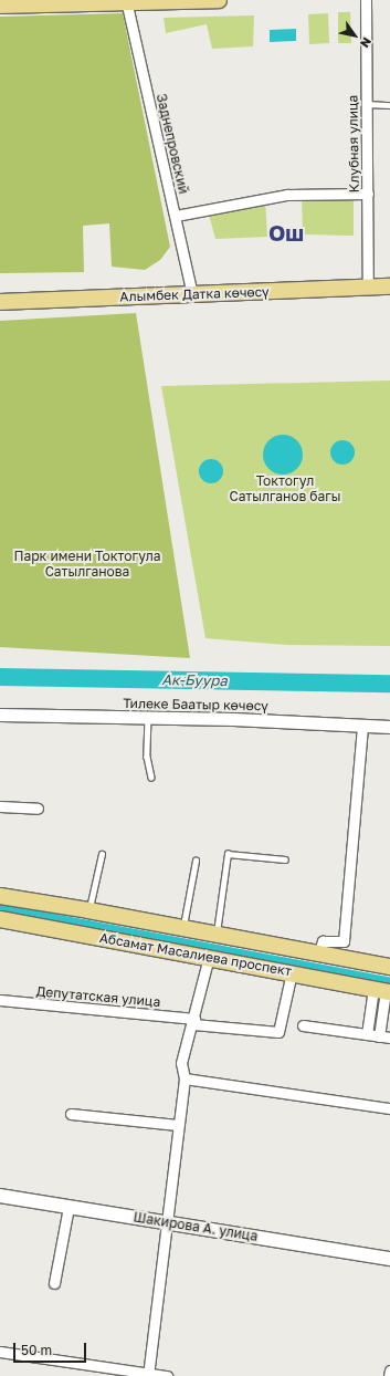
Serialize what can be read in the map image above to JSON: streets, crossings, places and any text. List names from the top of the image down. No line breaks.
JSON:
{"streets":{"main road":["Алымбек Датка көчөсү","Абсамат Масалиева проспект","Шакирова А. улица"],"street":["Заднепровский","Клубная улица","Тилеке Баатыр көчөсү","Депутатская улица"]},"crossings":[["Заднепровский","Алымбек Датка көчөсү"],["Клубная улица","Алымбек Датка көчөсү"],["Абсамат Масалиева проспект","Депутатская улица"]],"districts":["Ош"],"water":["Ак-Буура"],"parks":["Токтогул Сатылганов багы","Парк имени Токтогула Сатылганова"],"scale_bar":"50 m","north":"bottom right"}
